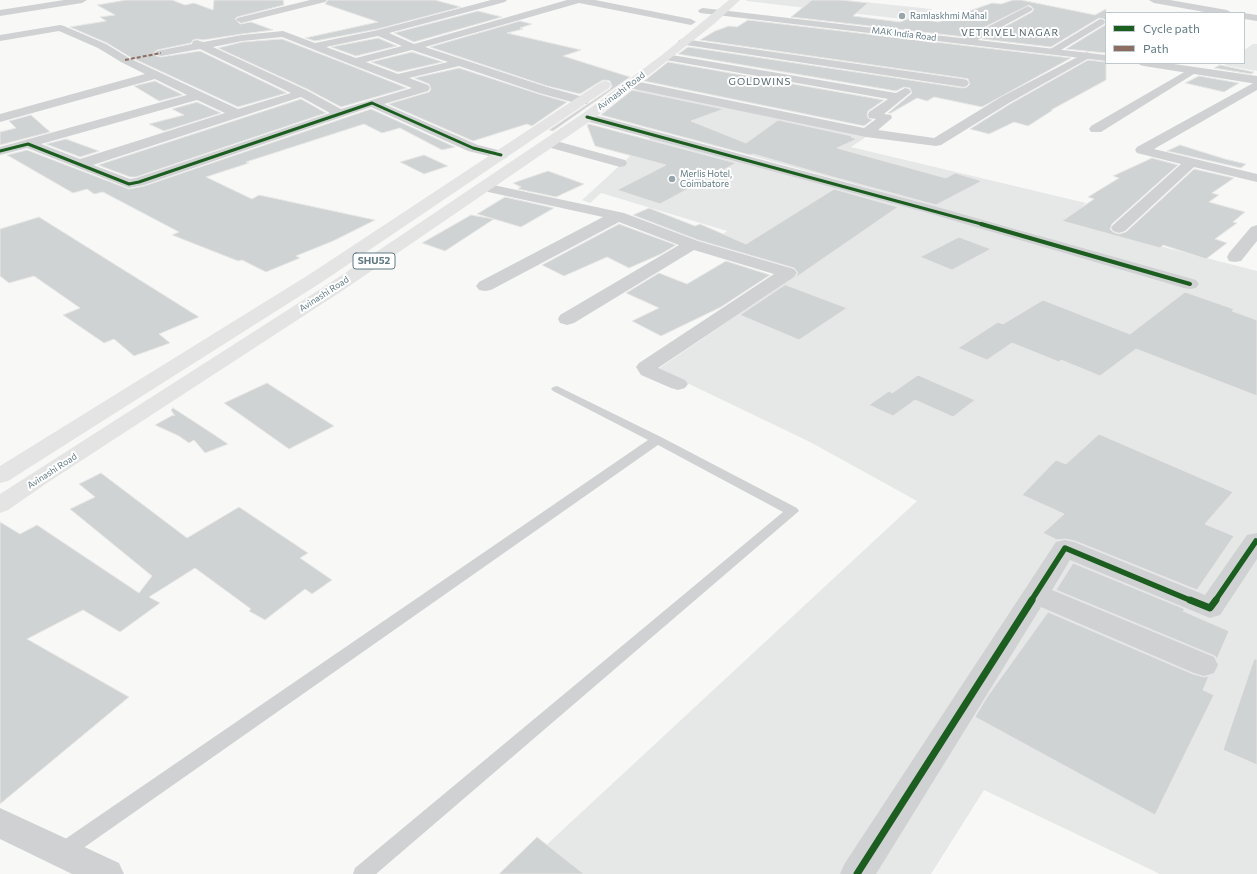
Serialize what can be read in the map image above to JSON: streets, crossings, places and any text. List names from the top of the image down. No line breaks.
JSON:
{"streets":{"main road":["Avinashi Road","SHU52"],"street":["MAK India Road"]},"crossings":[["MAK India Road","Avinashi Road"]],"districts":["VETRIVEL NAGAR","GOLDWINS"],"places":["Ramlaskhmi Mahal","Merlis Hotel, Coimbatore"],"legend":["Cycle path","Path"]}
